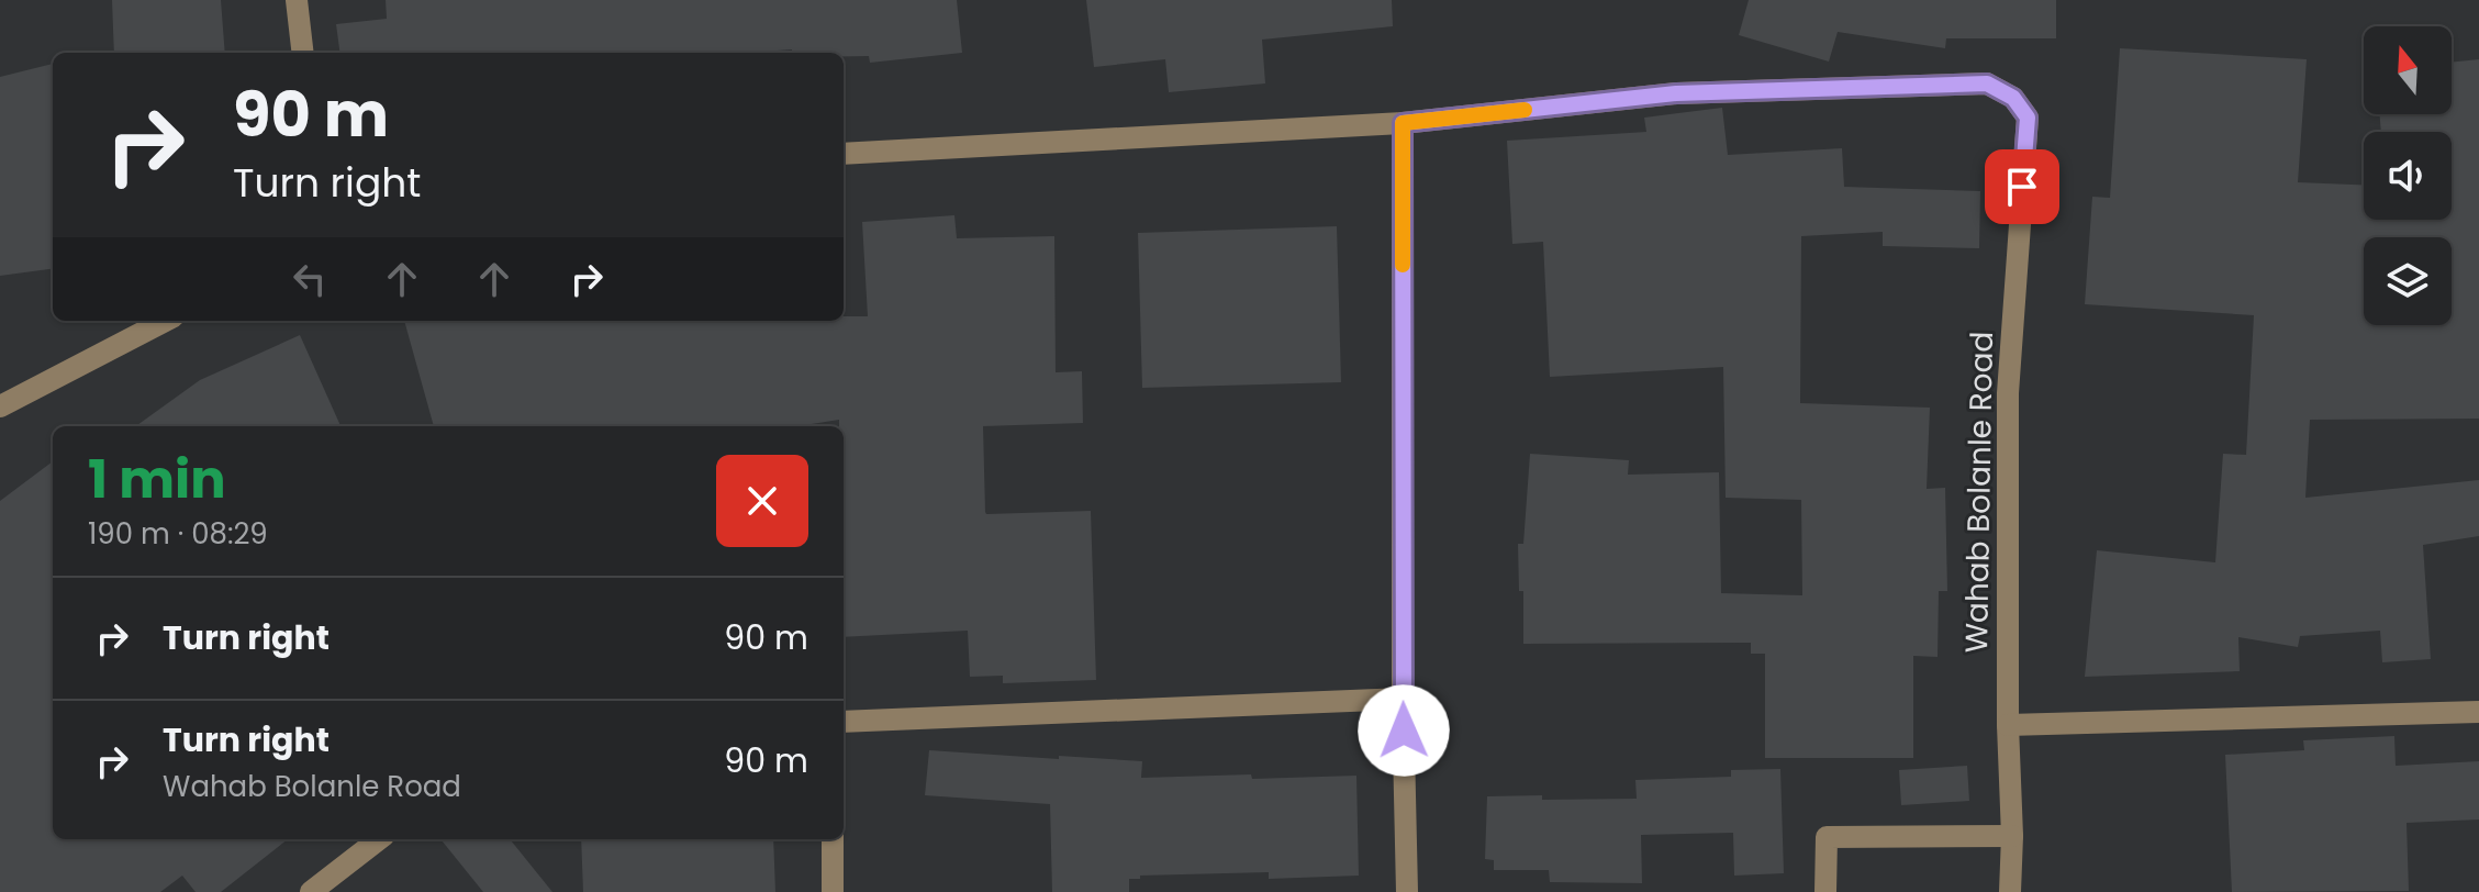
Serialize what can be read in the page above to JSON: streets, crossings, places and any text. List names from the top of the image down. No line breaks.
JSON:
{"streets":{"street":["Wahab Bolanle Road"]},"north":"top","page":{"turn":["90 m","Turn right"],"heading":["1 min","190 m · 08:29"],"list":[{"name":"Turn right","value":"90 m"},{"name":"Turn right","note":"Wahab Bolanle Road","value":"90 m"}]}}
